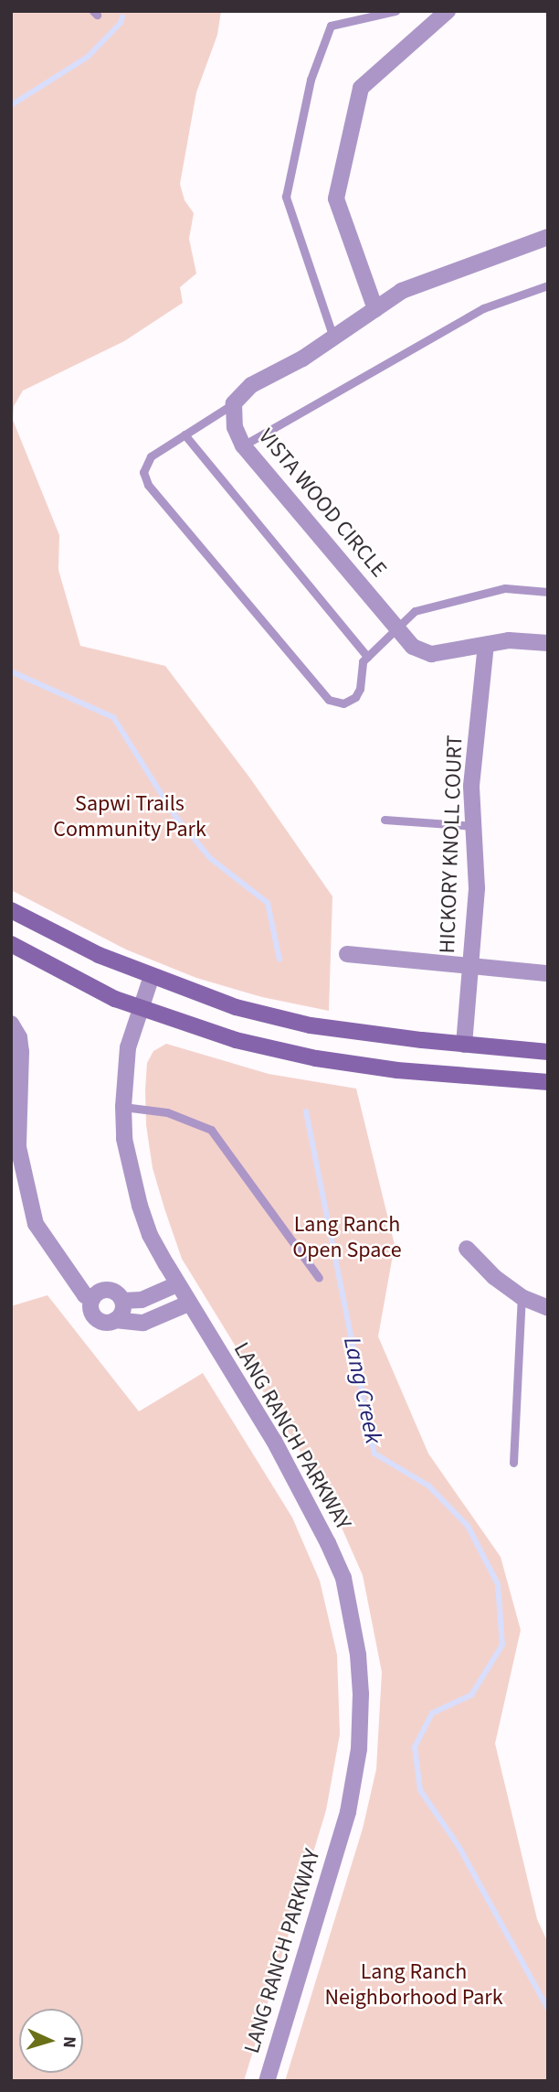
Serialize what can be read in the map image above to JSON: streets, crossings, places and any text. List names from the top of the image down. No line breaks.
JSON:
{"streets":{"street":["VISTA WOOD CIRCLE","HICKORY KNOLL COURT","LANG RANCH PARKWAY"]},"crossings":[["VISTA WOOD CIRCLE","HICKORY KNOLL COURT"]],"water":["Lang Creek"],"parks":["Sapwi Trails Community Park","Lang Ranch Open Space","Lang Ranch Neighborhood Park"],"north":"right"}
